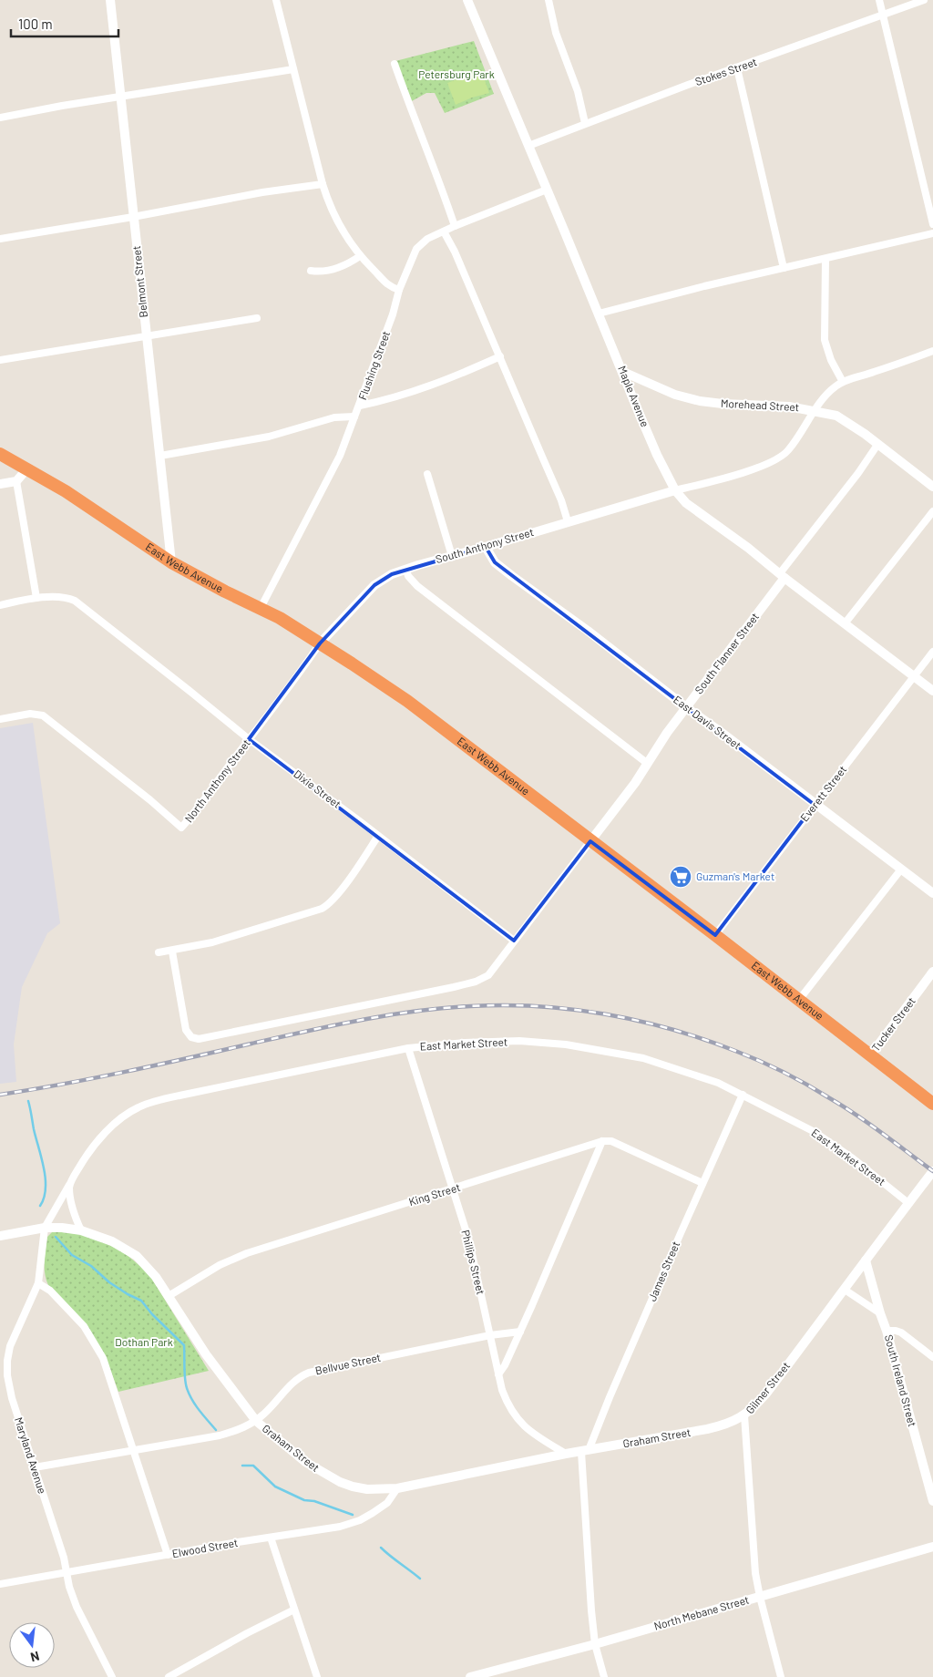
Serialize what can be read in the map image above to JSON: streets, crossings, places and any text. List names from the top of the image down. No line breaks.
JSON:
{"streets":{"highway":["East Webb Avenue"],"street":["Stokes Street","Belmont Street","Flushing Street","Maple Avenue","Morehead Street","South Anthony Street","South Flanner Street","East Davis Street","North Anthony Street","Dixie Street","Everett Street","Tucker Street","East Market Street","King Street","Phillips Street","James Street","Bellvue Street","South Ireland Street","Gilmer Street","Graham Street","Maryland Avenue","Elwood Street","North Mebane Street"]},"crossings":[["Stokes Street","Maple Avenue"],["Belmont Street","East Webb Avenue"],["Flushing Street","Maple Avenue"],["Flushing Street","East Webb Avenue"],["Maple Avenue","Morehead Street"],["Maple Avenue","South Anthony Street"],["Maple Avenue","South Flanner Street"],["Maple Avenue","Everett Street"],["Morehead Street","South Flanner Street"],["South Anthony Street","East Webb Avenue"],["South Anthony Street","East Davis Street"],["South Anthony Street","North Anthony Street"],["East Webb Avenue","South Flanner Street"],["East Webb Avenue","North Anthony Street"],["East Webb Avenue","Everett Street"],["East Webb Avenue","Tucker Street"],["South Flanner Street","East Davis Street"],["East Davis Street","Everett Street"],["North Anthony Street","Dixie Street"],["East Market Street","Phillips Street"],["East Market Street","James Street"],["East Market Street","Gilmer Street"],["East Market Street","Graham Street"],["East Market Street","Maryland Avenue"],["King Street","Phillips Street"],["King Street","Graham Street"],["Phillips Street","Bellvue Street"],["Phillips Street","Graham Street"],["James Street","Graham Street"],["James Street","North Mebane Street"],["Bellvue Street","Graham Street"],["Bellvue Street","Maryland Avenue"],["South Ireland Street","Gilmer Street"],["Gilmer Street","Graham Street"],["Gilmer Street","North Mebane Street"],["Graham Street","Maryland Avenue"],["Graham Street","Elwood Street"],["Maryland Avenue","Elwood Street"]],"parks":["Petersburg Park","Dothan Park"],"places":{"supermarket":["Guzman's Market"]},"scale_bar":"100 m","north":"bottom"}
